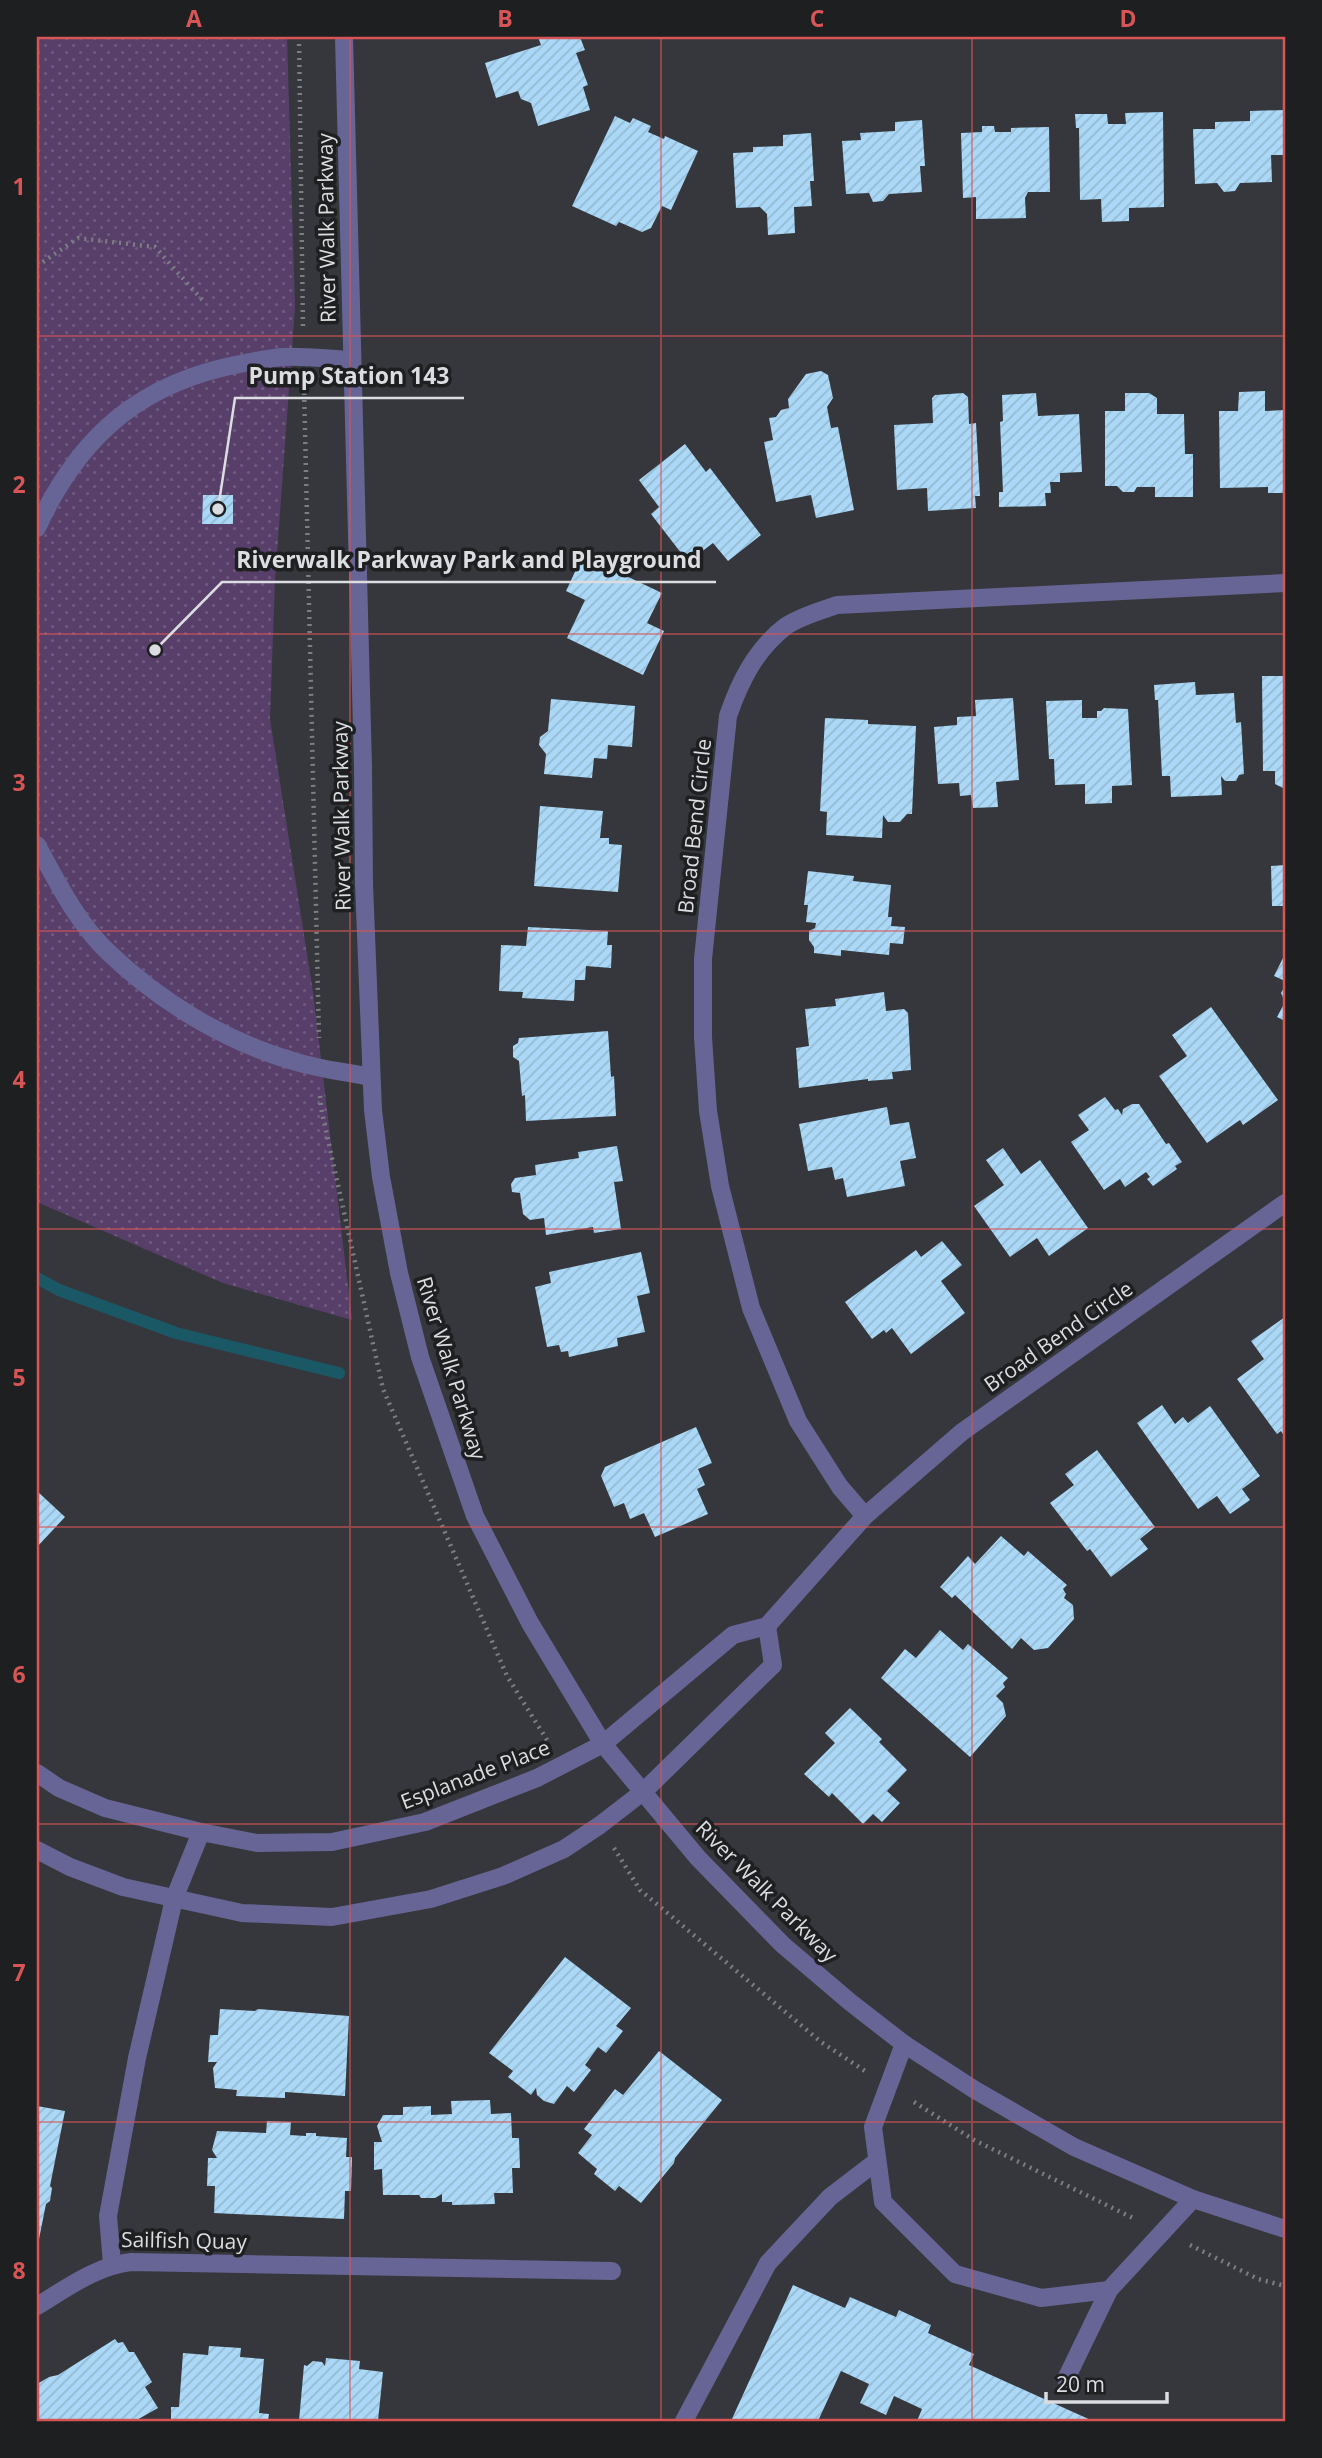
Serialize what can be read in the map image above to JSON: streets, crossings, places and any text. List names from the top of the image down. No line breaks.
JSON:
{"streets":{"street":["River Walk Parkway","Broad Bend Circle","Esplanade Place","Sailfish Quay"]},"crossings":[["River Walk Parkway","Esplanade Place"],["Esplanade Place","Sailfish Quay"]],"places":["Pump Station 143","Riverwalk Parkway Park and Playground"],"scale_bar":"20 m","grid":{"columns":["A","B","C","D"],"rows":["1","2","3","4","5","6","7","8"]}}
